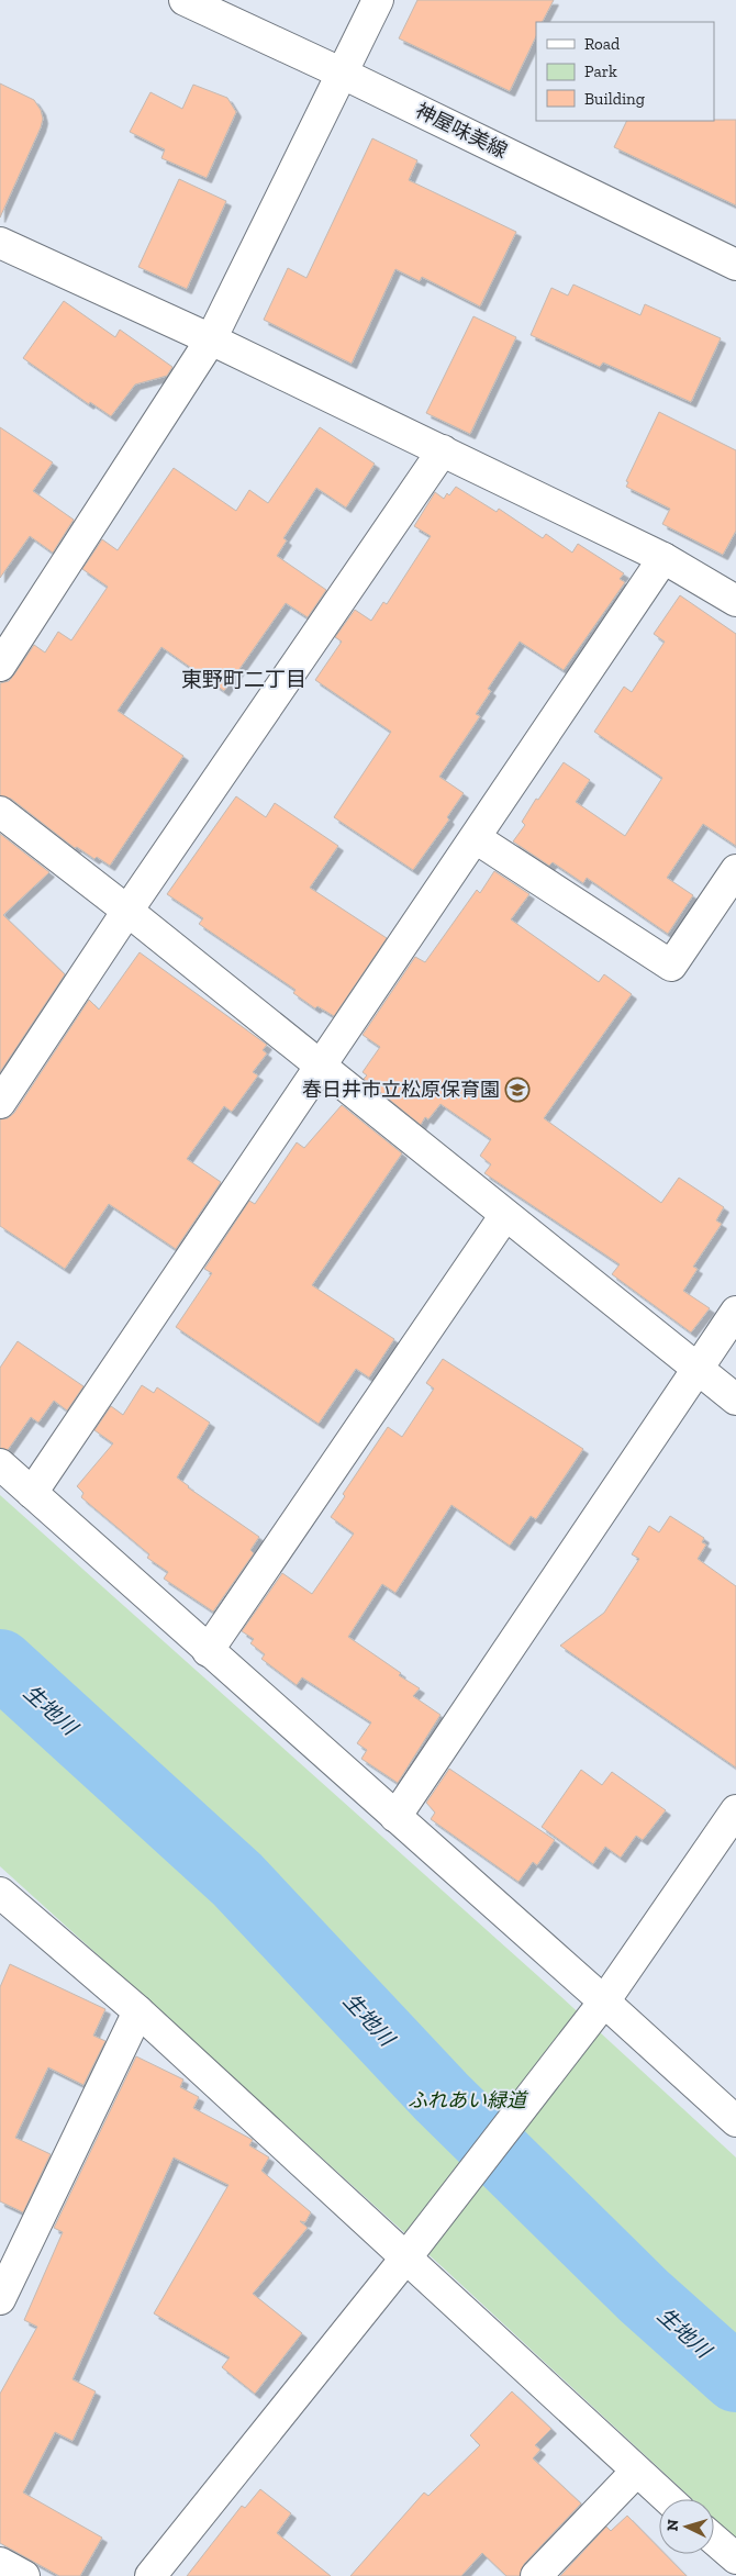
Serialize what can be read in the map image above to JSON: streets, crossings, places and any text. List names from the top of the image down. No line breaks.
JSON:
{"streets":{"street":["神屋味美線"]},"districts":["東野町二丁目"],"water":["生地川"],"parks":["ふれあい緑道"],"places":{"school or university":["春日井市立松原保育園"]},"legend":["Road","Park","Building"],"north":"left"}
